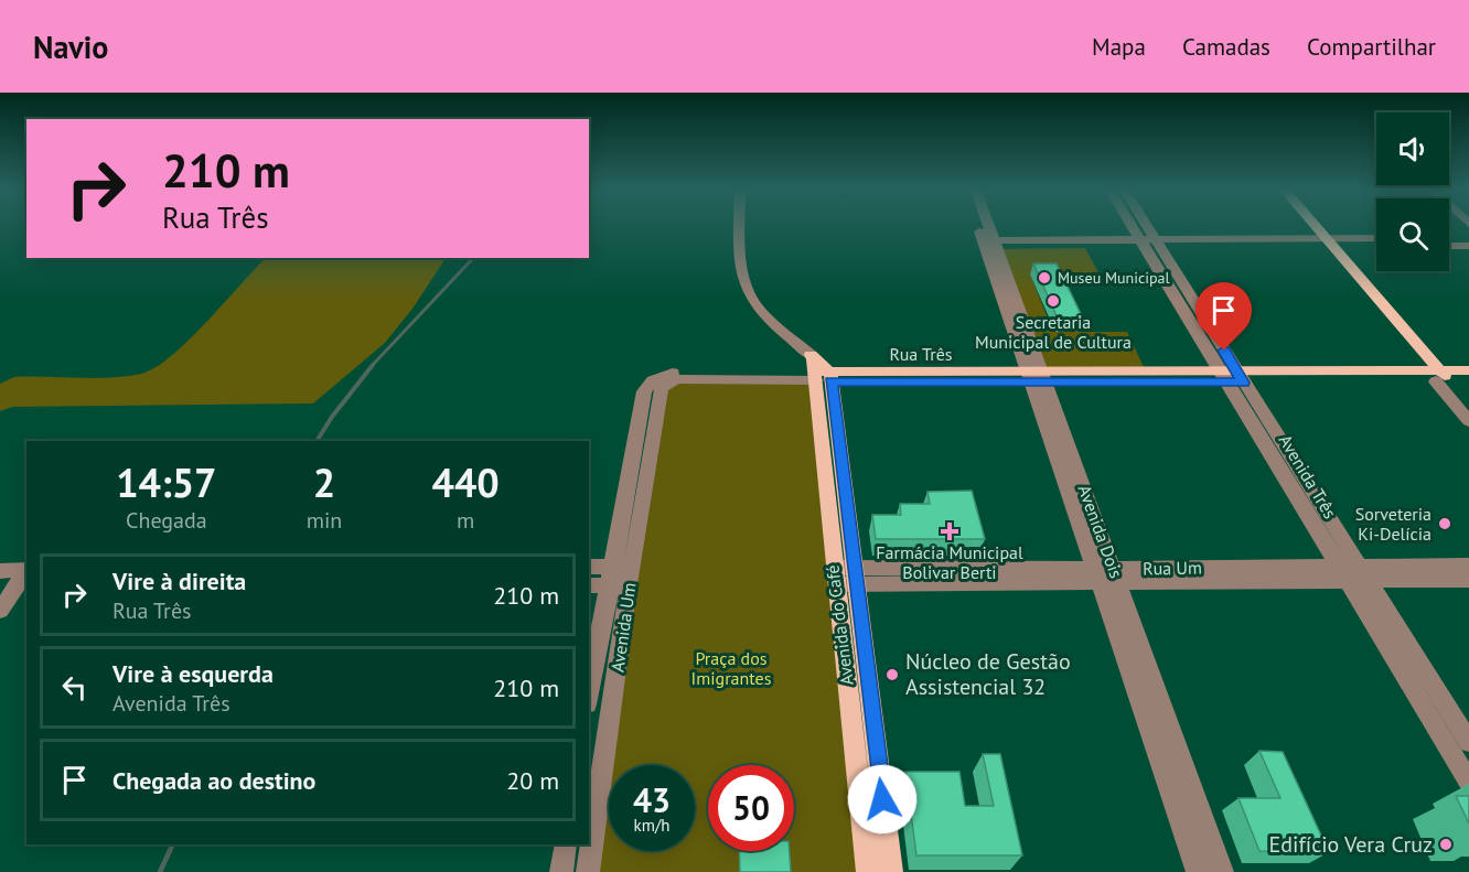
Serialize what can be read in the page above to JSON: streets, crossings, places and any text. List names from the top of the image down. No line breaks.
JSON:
{"streets":{"main road":["Rua Três","Avenida do Café"],"street":["Avenida Três","Avenida Dois","Rua Um","Avenida Um"]},"crossings":[["Rua Três","Avenida Três"],["Rua Três","Avenida Dois"],["Rua Três","Avenida do Café"],["Rua Três","Avenida Um"],["Avenida Três","Rua Um"],["Avenida Dois","Rua Um"],["Rua Um","Avenida do Café"]],"parks":["Praça dos Imigrantes"],"places":{"other":["Museu Municipal","Secretaria Municipal de Cultura","Sorveteria Ki-Delícia","Núcleo de Gestão Assistencial 32","Edifício Vera Cruz"],"health":["Farmácia Municipal Bolivar Berti"]},"page":{"header":"Navio","nav":["Mapa","Camadas","Compartilhar"],"turn":["210 m","Rua Três"],"eta":["14:57","Chegada","2","min","440","m"],"list":[{"name":"Vire à direita","note":"Rua Três","value":"210 m"},{"name":"Vire à esquerda","note":"Avenida Três","value":"210 m"},{"name":"Chegada ao destino","value":"20 m"}],"speed":"43 km/h","limit":"50"}}
